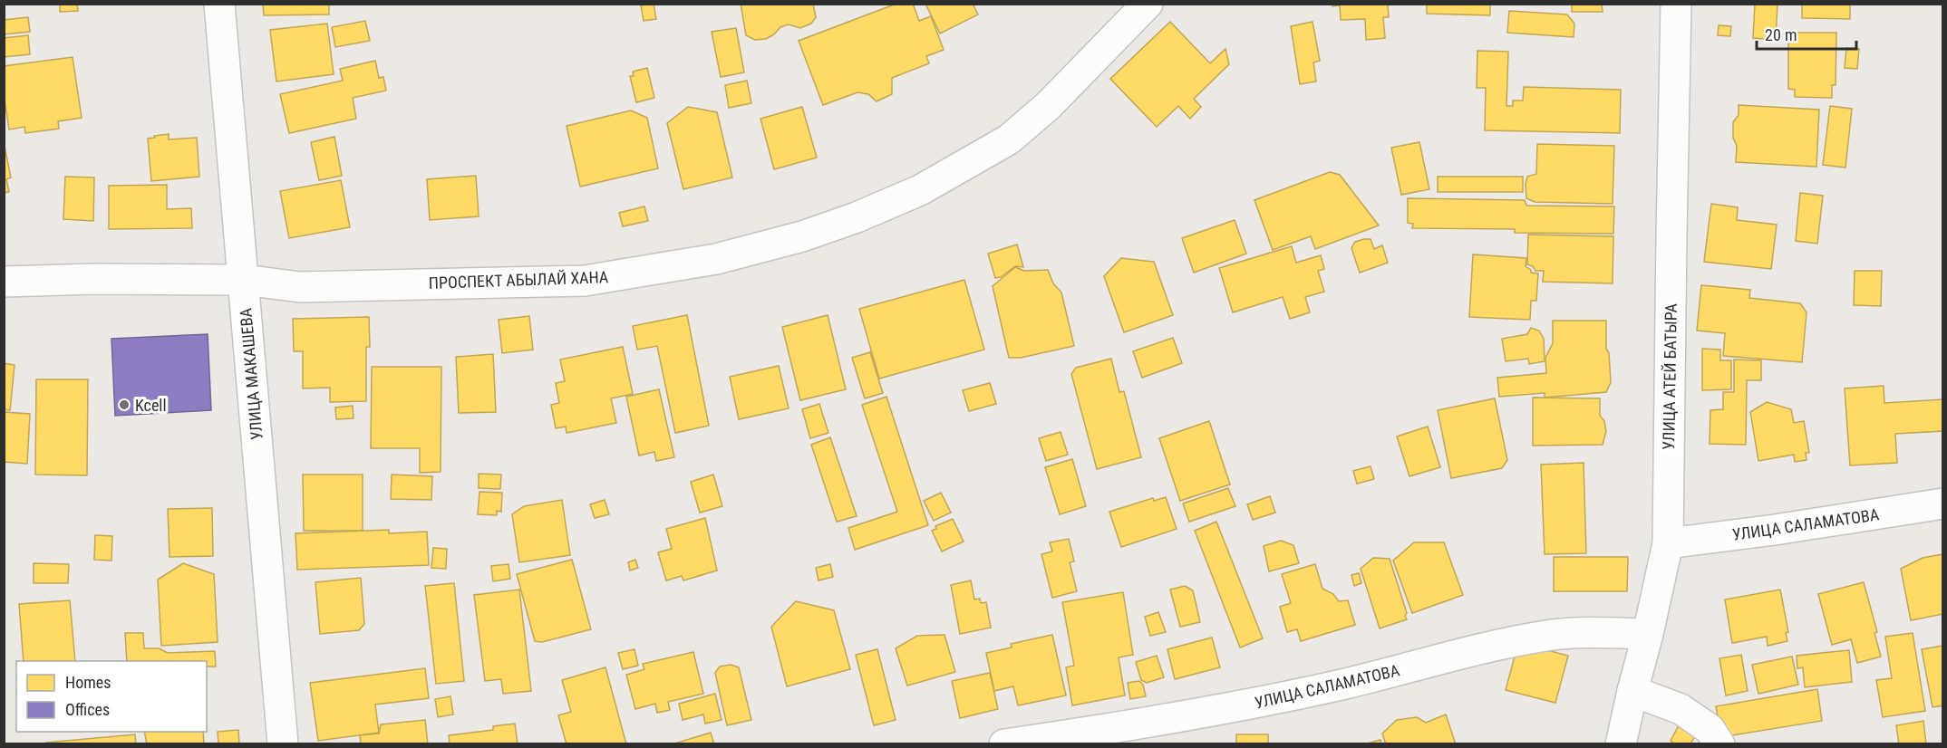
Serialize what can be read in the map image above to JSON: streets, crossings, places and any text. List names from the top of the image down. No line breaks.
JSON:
{"streets":{"street":["ПРОСПЕКТ АБЫЛАЙ ХАНА","УЛИЦА МАКАШЕВА","УЛИЦА АТЕЙ БАТЫРА","УЛИЦА САЛАМАТОВА"]},"crossings":[["ПРОСПЕКТ АБЫЛАЙ ХАНА","УЛИЦА МАКАШЕВА"],["УЛИЦА АТЕЙ БАТЫРА","УЛИЦА САЛАМАТОВА"]],"places":["Kcell"],"legend":["Homes","Offices"],"scale_bar":"20 m"}
